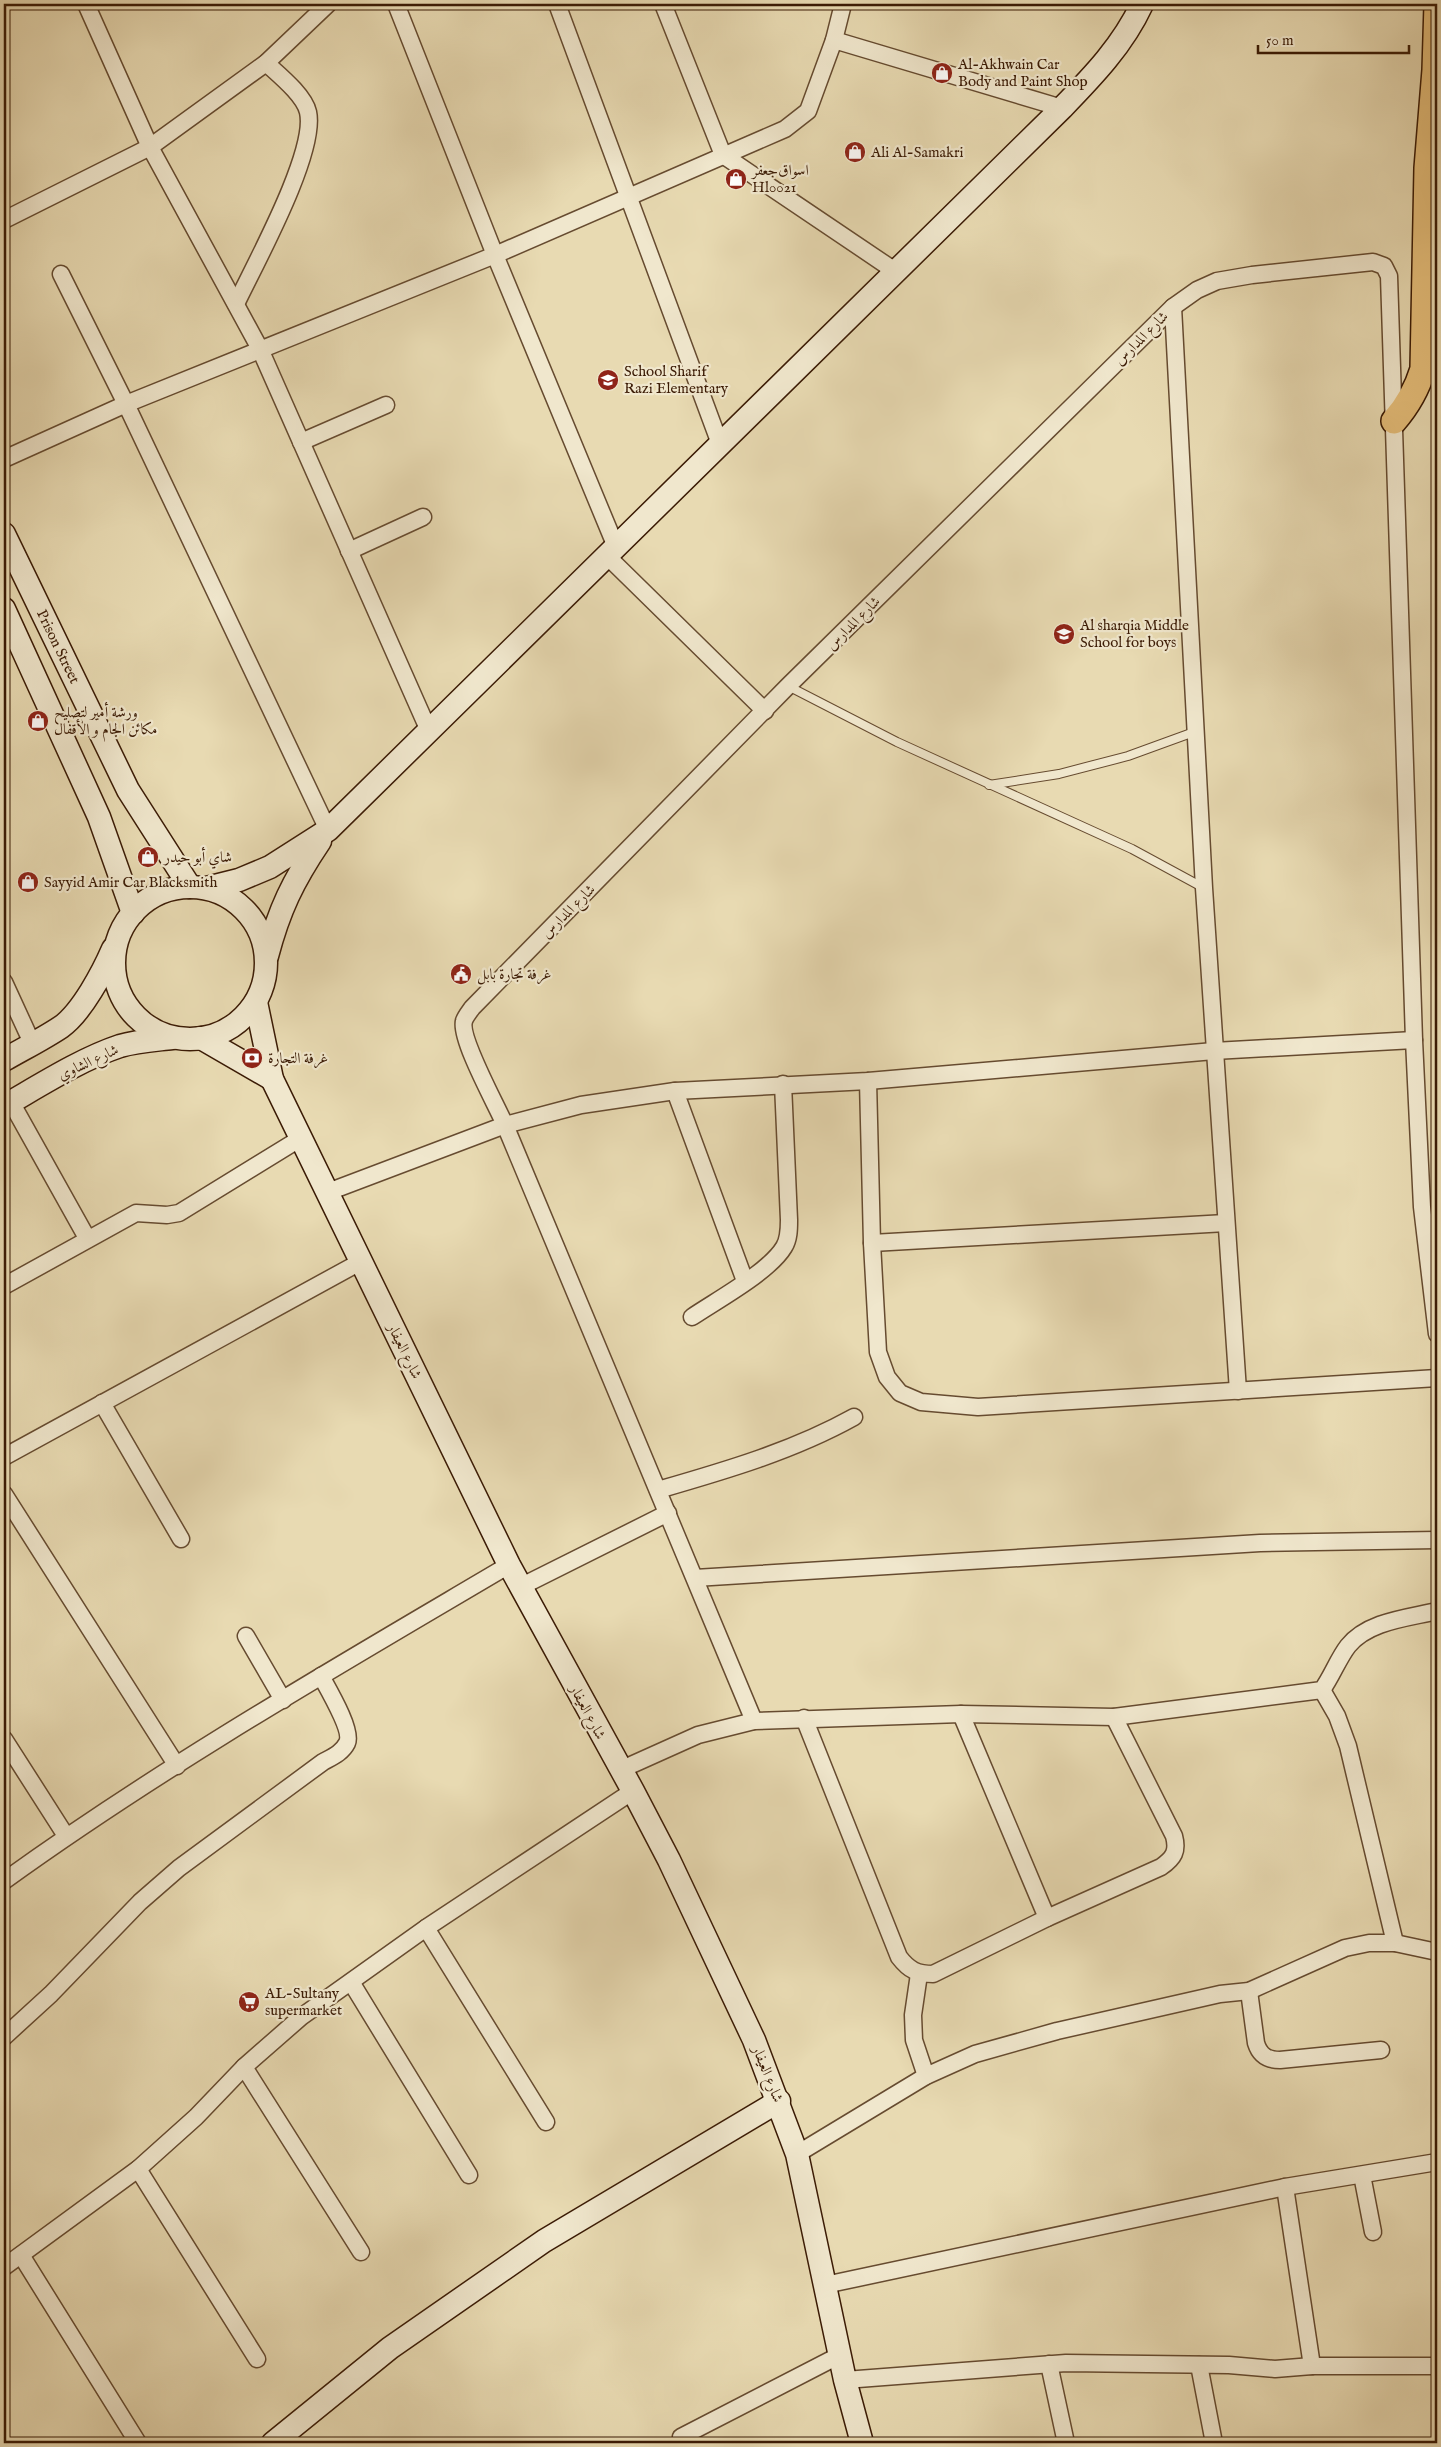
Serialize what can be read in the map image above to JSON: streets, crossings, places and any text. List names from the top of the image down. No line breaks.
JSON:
{"streets":{"main road":["Prison Street","شارع الشاوي","شارع العيفار"],"street":["شارع المدارس"]},"crossings":[["Prison Street","شارع الشاوي"],["Prison Street","شارع العيفار"],["شارع الشاوي","شارع العيفار"]],"places":{"shop":["Al-Akhwain Car Body and Paint Shop","Ali Al-Samakri","اسواق‌جعفر Hl0021","ورشة أمير لتصليح مكائن الجام و الأقفال","شاي أبو حيدر","Sayyid Amir Car Blacksmith"],"school or university":["School Sharif Razi Elementary","Al sharqia Middle School for boys"],"public building":["غرفة تجارة بابل"],"bank":["غرفة التجارة"],"supermarket":["AL-Sultany supermarket"]},"scale_bar":"50 m"}
